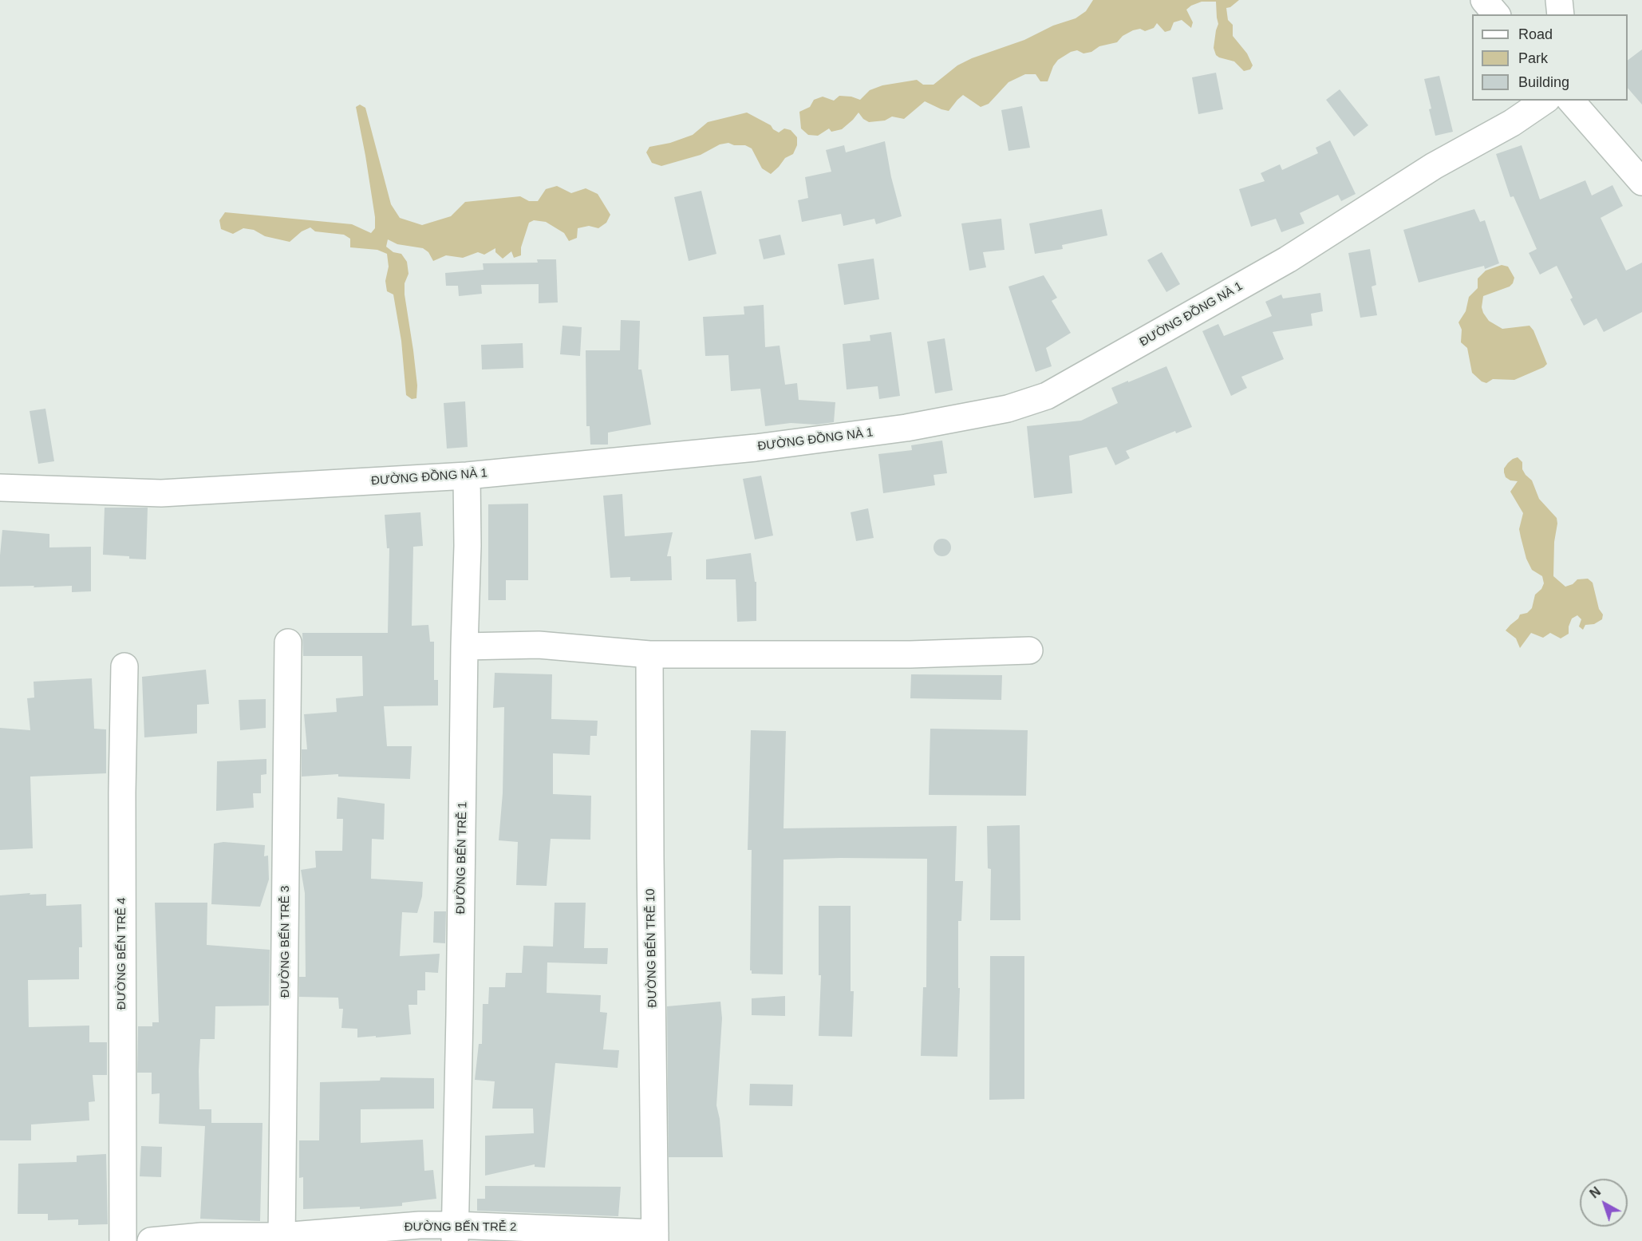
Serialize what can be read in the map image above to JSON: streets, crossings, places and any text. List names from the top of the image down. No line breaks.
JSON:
{"streets":{"street":["ĐƯỜNG ĐỒNG NÀ 1","ĐƯỜNG BẾN TRỄ 1","ĐƯỜNG BẾN TRỄ 3","ĐƯỜNG BẾN TRỄ 10","ĐƯỜNG BẾN TRỄ 4","ĐƯỜNG BẾN TRỄ 2"]},"crossings":[["ĐƯỜNG ĐỒNG NÀ 1","ĐƯỜNG BẾN TRỄ 1"],["ĐƯỜNG BẾN TRỄ 1","ĐƯỜNG BẾN TRỄ 2"],["ĐƯỜNG BẾN TRỄ 3","ĐƯỜNG BẾN TRỄ 2"],["ĐƯỜNG BẾN TRỄ 10","ĐƯỜNG BẾN TRỄ 2"]],"legend":["Road","Park","Building"],"north":"top left"}
